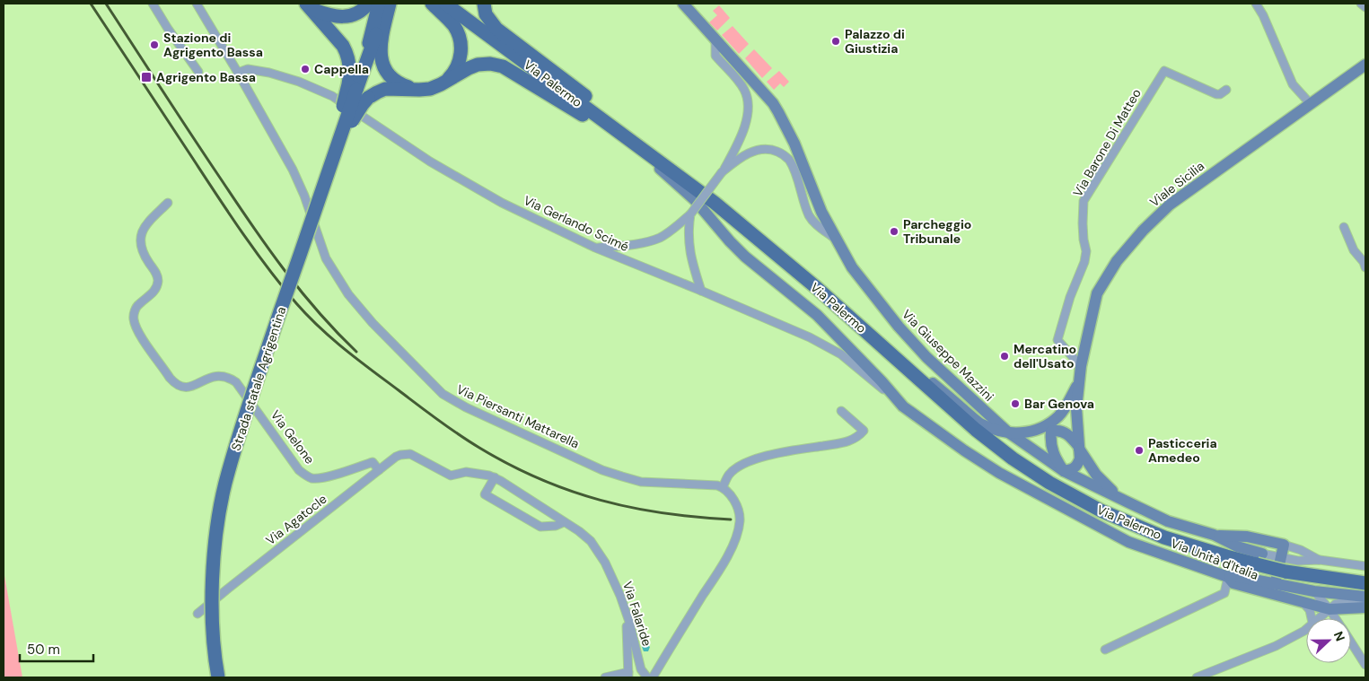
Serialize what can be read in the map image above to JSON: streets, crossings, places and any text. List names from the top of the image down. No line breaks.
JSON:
{"streets":{"main road":["Via Palermo","Strada statale Agrigentina"],"street":["Via Barone Di Matteo","Viale Sicilia","Via Gerlando Scimé","Via Giuseppe Mazzini","Via Piersanti Mattarella","Via Gelone","Via Agatocle","Via Unità d'Italia","Via Falaride"]},"crossings":[["Via Palermo","Via Giuseppe Mazzini"],["Via Palermo","Via Unità d'Italia"],["Via Barone Di Matteo","Viale Sicilia"],["Viale Sicilia","Via Giuseppe Mazzini"],["Via Gerlando Scimé","Via Piersanti Mattarella"],["Via Gerlando Scimé","Via Unità d'Italia"],["Via Gelone","Via Agatocle"],["Via Gelone","Via Falaride"],["Via Agatocle","Via Falaride"]],"places":{"other":["Palazzo di Giustizia","Stazione di Agrigento Bassa","Cappella","Parcheggio Tribunale","Mercatino dell'Usato","Bar Genova","Pasticceria Amedeo"],"transit":["Agrigento Bassa"]},"scale_bar":"50 m","north":"right"}
